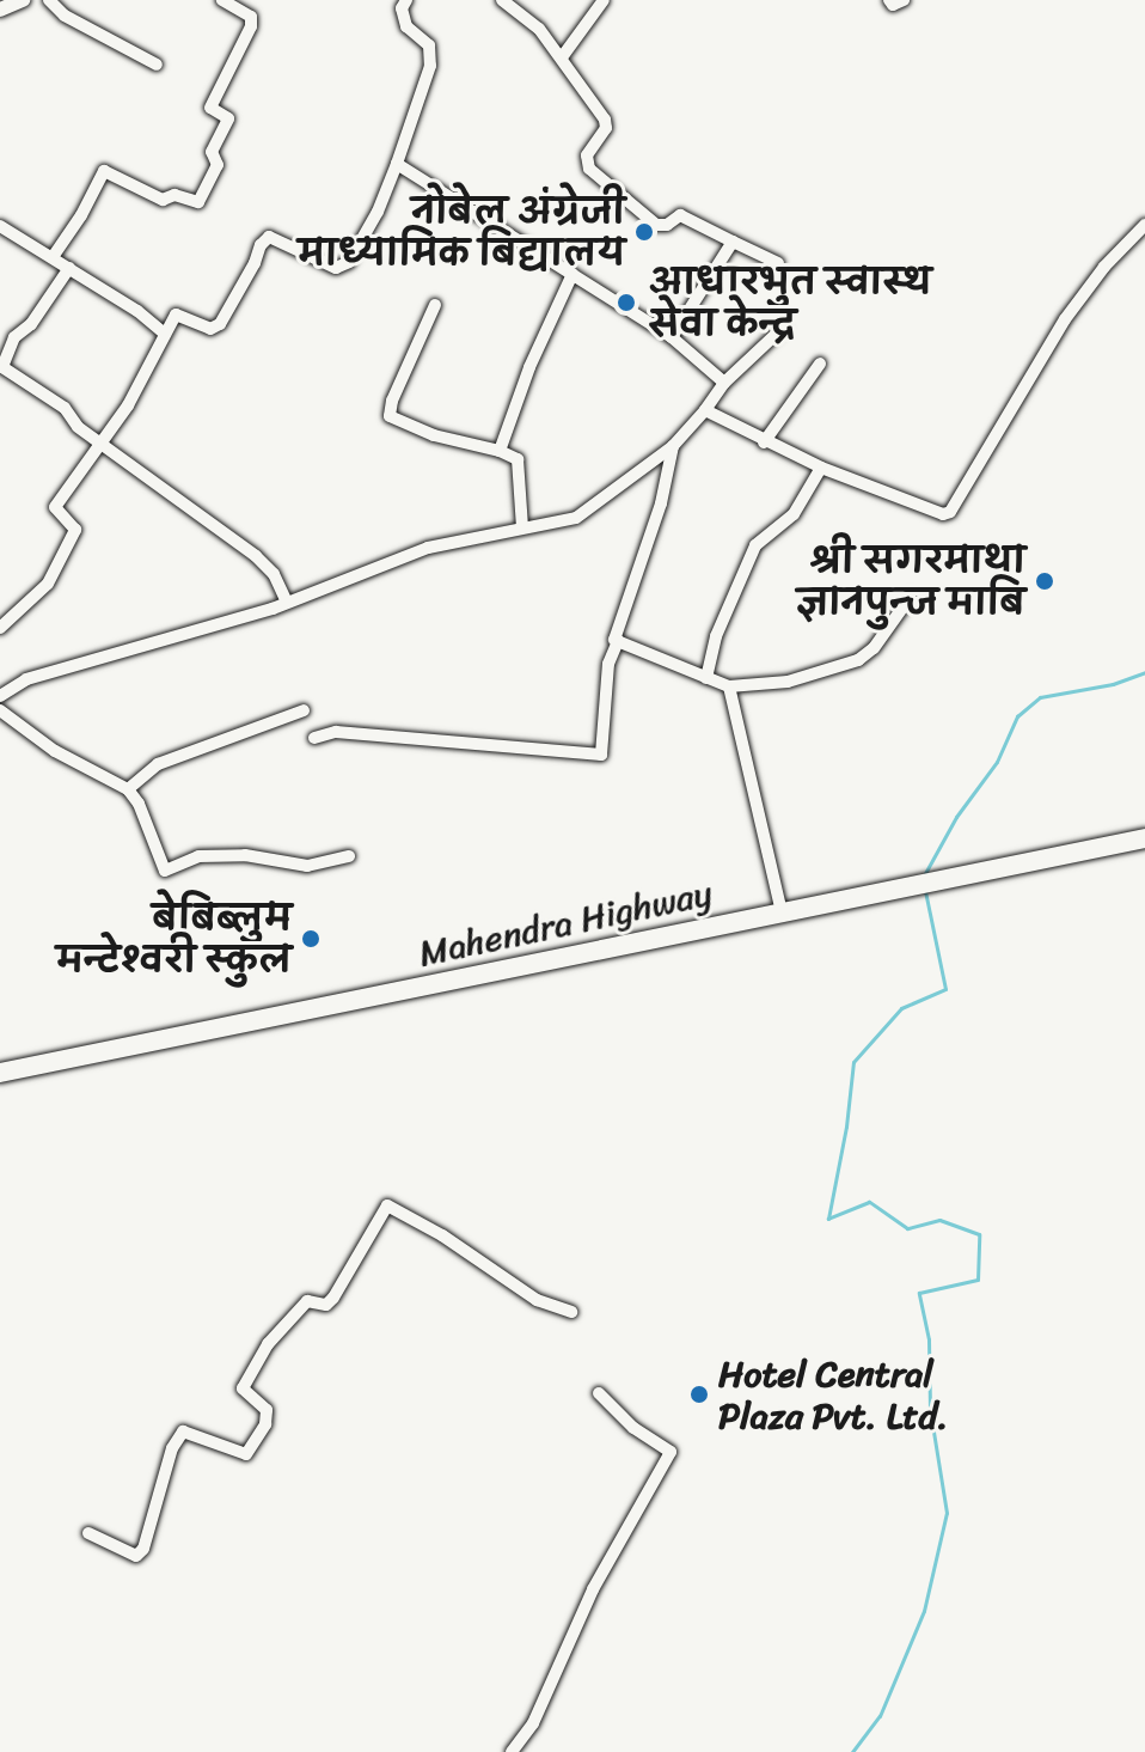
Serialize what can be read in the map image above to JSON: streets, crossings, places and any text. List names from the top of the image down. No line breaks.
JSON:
{"streets":{"highway":["Mahendra Highway"]},"places":["नोबेल अंग्रेजी माध्यामिक बिद्यालय","आधारभुत स्वास्थ सेवा केन्द्र","श्री सगरमाथा ज्ञानपुन्ज माबि","बेबिब्लुम मन्टेश्वरी स्कुल","Hotel Central Plaza Pvt. Ltd."]}
